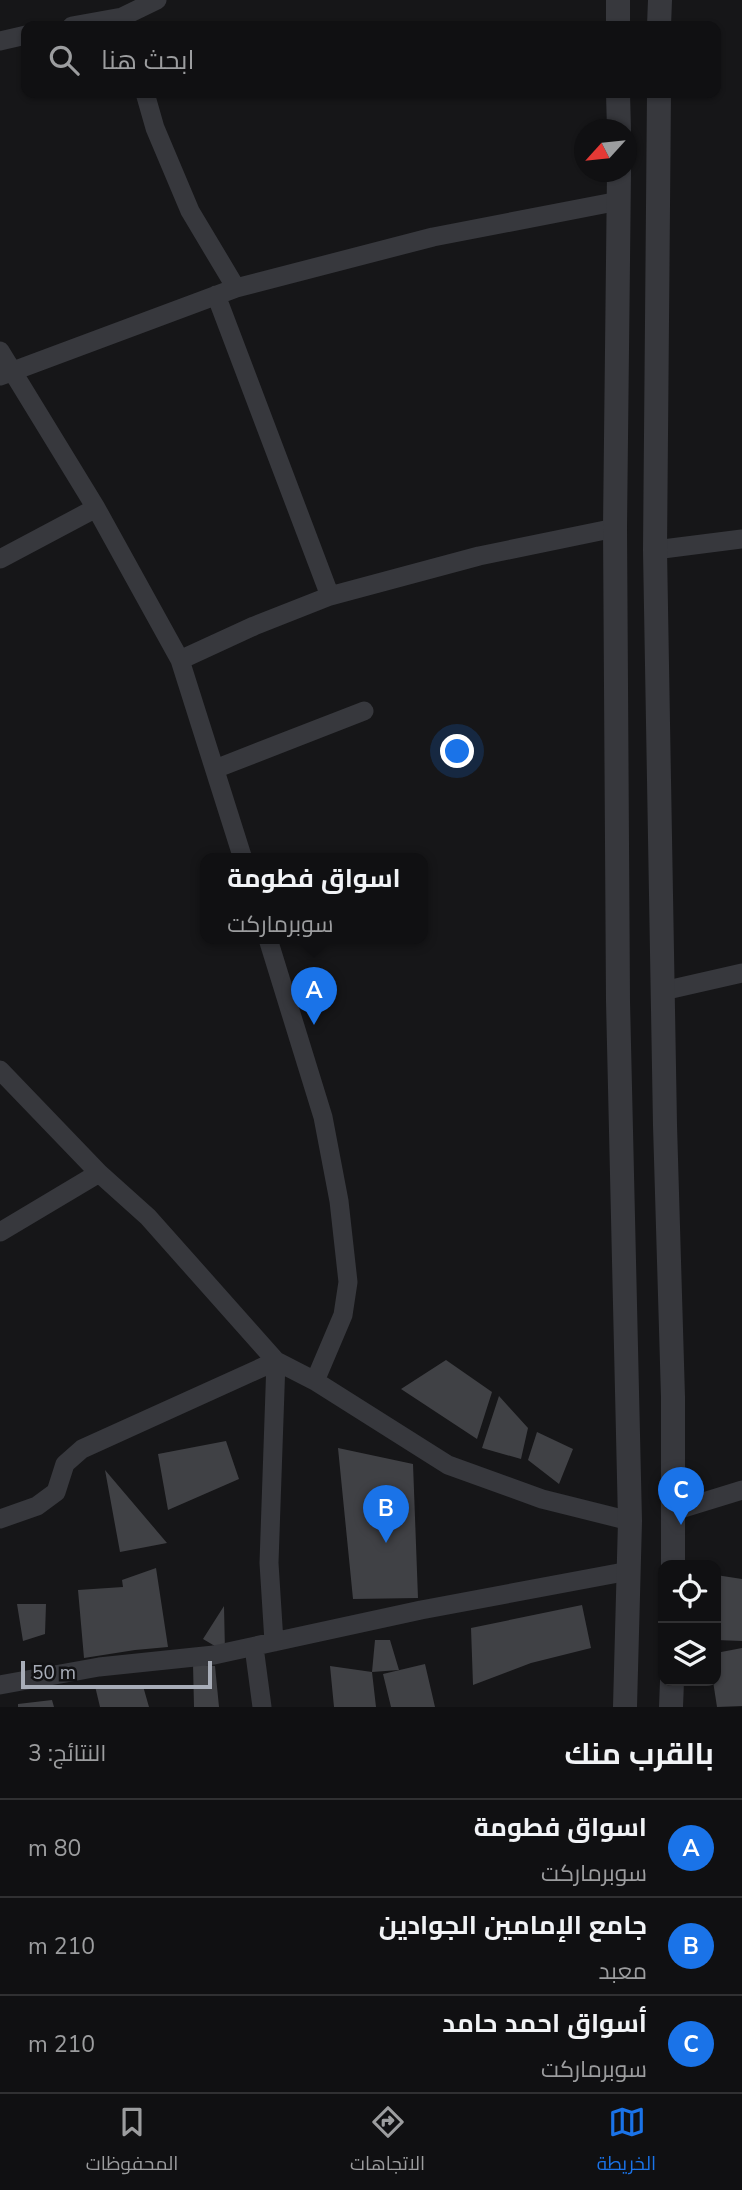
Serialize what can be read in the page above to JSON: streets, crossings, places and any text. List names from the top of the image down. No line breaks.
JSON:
{"scale_bar":"50 m","north":"bottom left","page":{"search":"ابحث هنا","popup":["اسواق فطومة","سوبرماركت"],"pins":["A","C","B"],"scale":"50 m","heading":["بالقرب منك","النتائج: 3"],"list":[{"mark":"A","name":"اسواق فطومة","note":"سوبرماركت","value":"80 m"},{"mark":"B","name":"جامع الإمامين الجوادين","note":"معبد","value":"210 m"},{"mark":"C","name":"أسواق احمد حامد","note":"سوبرماركت","value":"210 m"}],"nav":["الخريطة","الاتجاهات","المحفوظات"]}}
